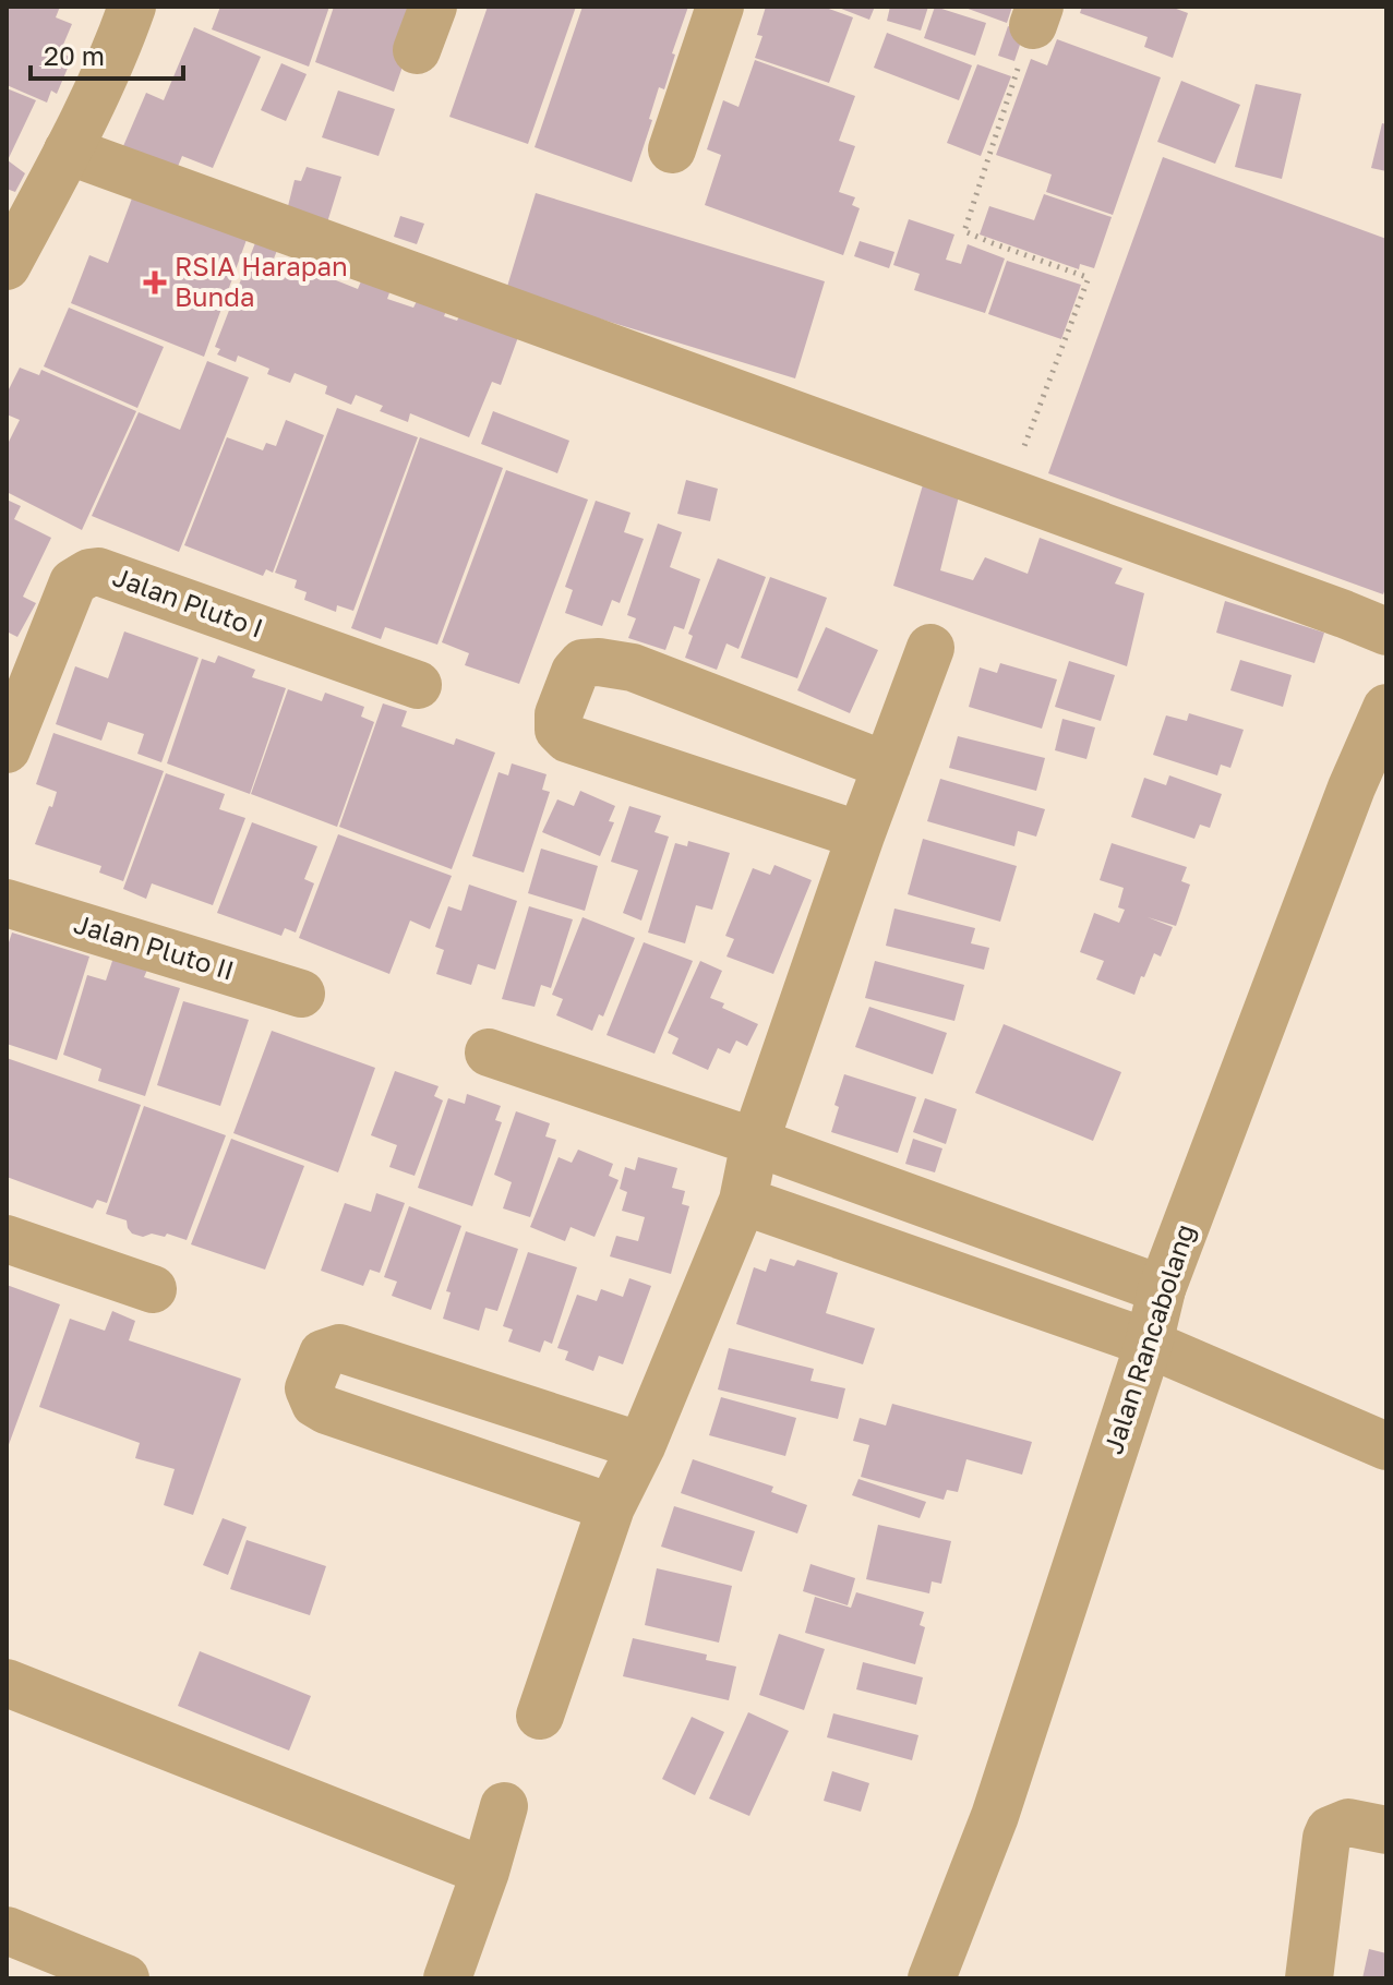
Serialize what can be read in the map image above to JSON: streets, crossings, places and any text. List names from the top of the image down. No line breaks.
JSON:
{"streets":{"street":["Jalan Pluto I","Jalan Pluto II","Jalan Rancabolang"]},"places":{"health":["RSIA Harapan Bunda"]},"scale_bar":"20 m"}
